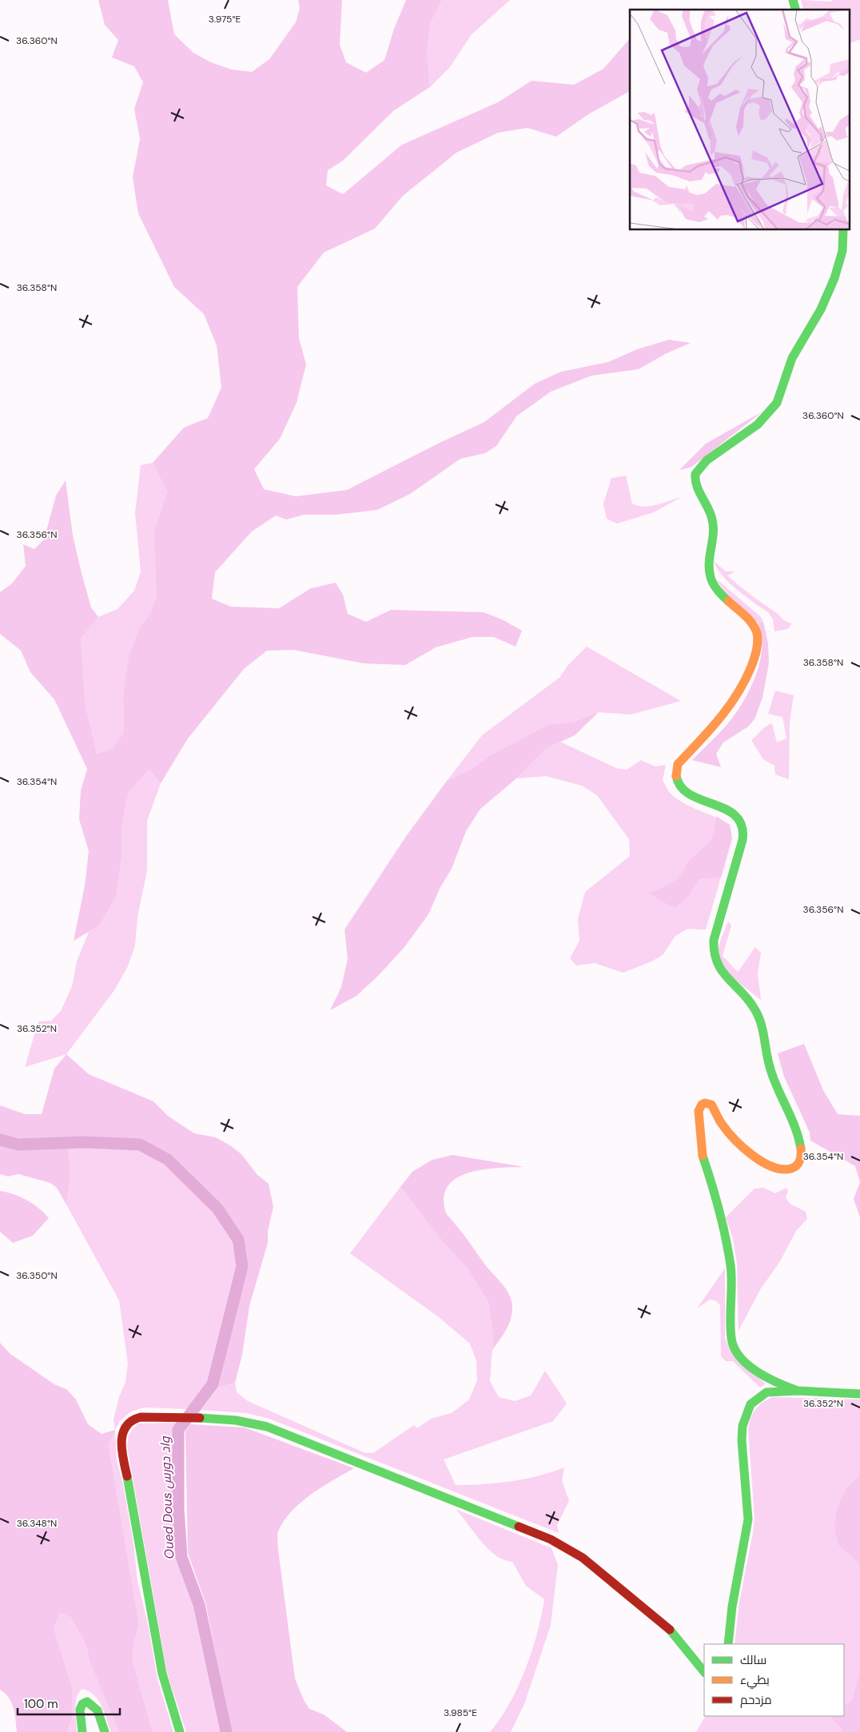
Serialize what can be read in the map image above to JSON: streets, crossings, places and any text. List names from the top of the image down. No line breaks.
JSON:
{"water":["Oued Dous واد دورس"],"legend":["سالك","بطيء","مزدحم"],"scale_bar":"100 m","coordinates":["3.975°E","36.360°N","36.358°N","36.356°N","36.354°N","36.352°N","36.350°N","36.348°N","3.985°E"]}
